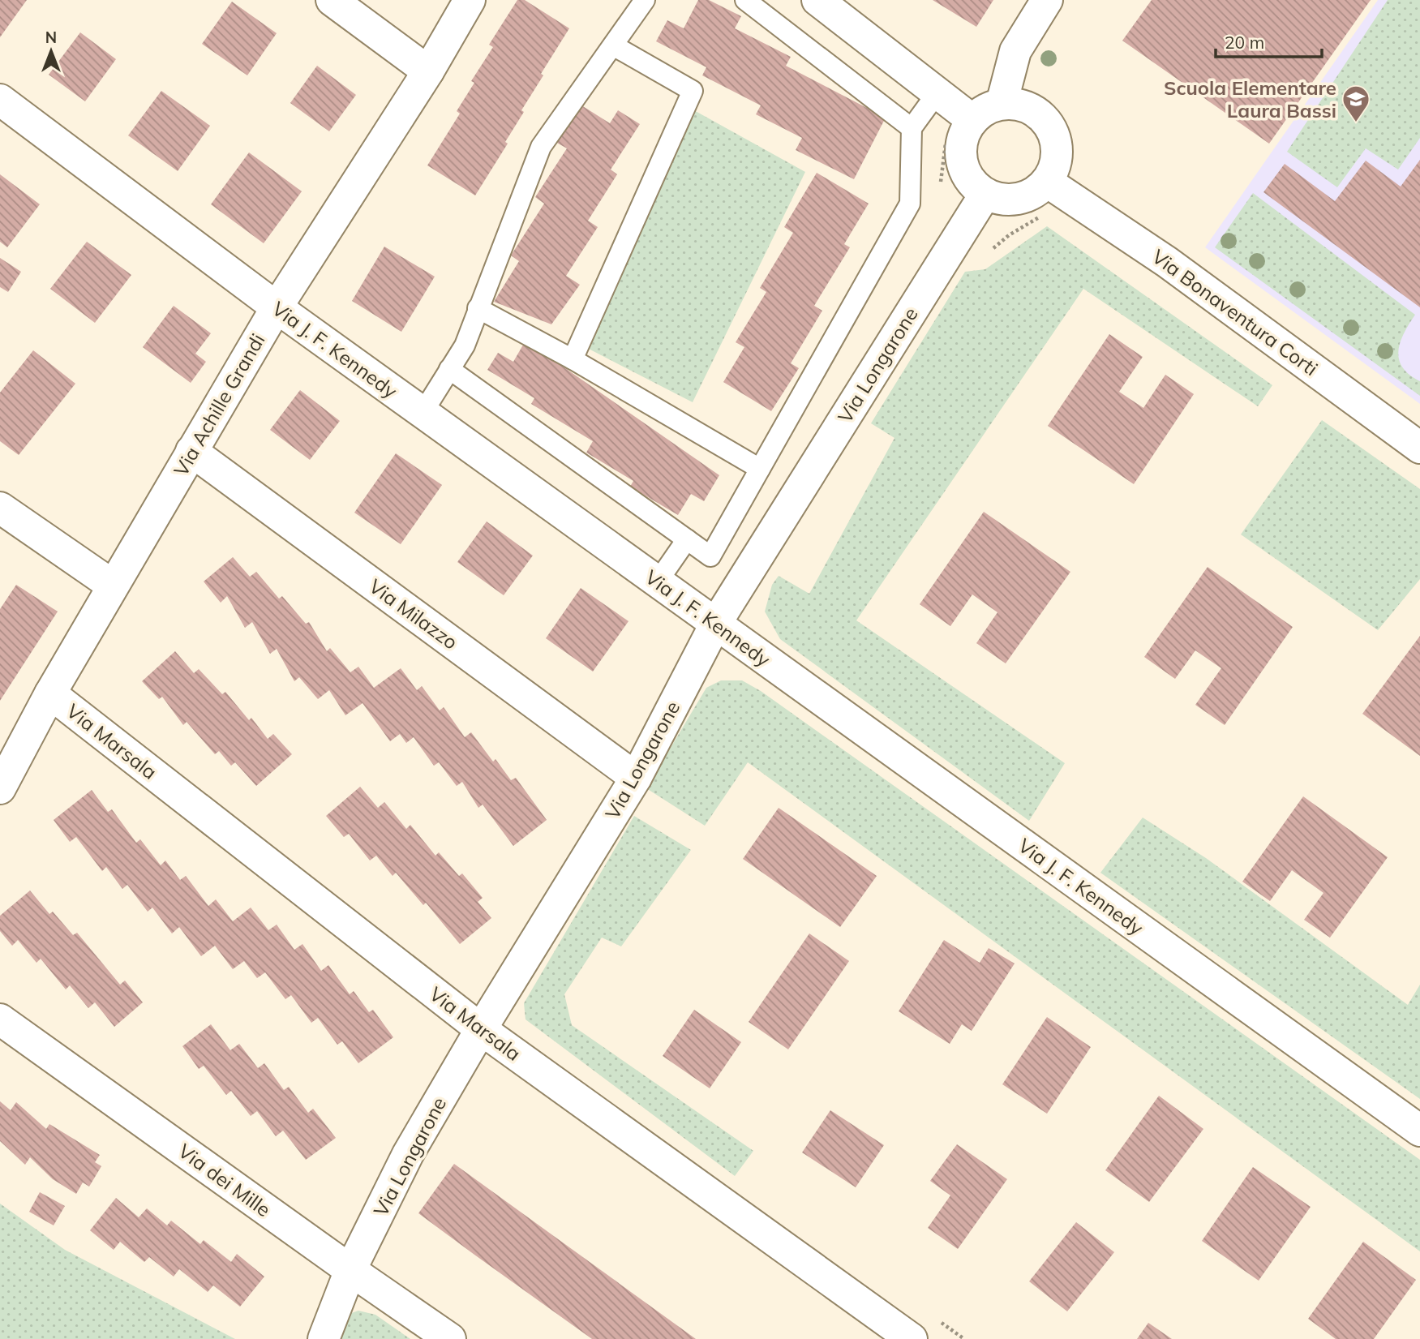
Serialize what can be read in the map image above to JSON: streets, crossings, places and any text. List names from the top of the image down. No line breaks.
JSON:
{"streets":{"street":["Via Bonaventura Corti","Via J. F. Kennedy","Via Longarone","Via Achille Grandi","Via Milazzo","Via Marsala","Via dei Mille"]},"crossings":[["Via Bonaventura Corti","Via Longarone"],["Via J. F. Kennedy","Via Longarone"],["Via J. F. Kennedy","Via Achille Grandi"],["Via Longarone","Via Milazzo"],["Via Longarone","Via Marsala"],["Via Longarone","Via dei Mille"],["Via Achille Grandi","Via Milazzo"],["Via Achille Grandi","Via Marsala"]],"places":{"school or university":["Scuola Elementare Laura Bassi"]},"scale_bar":"20 m","north":"top"}
